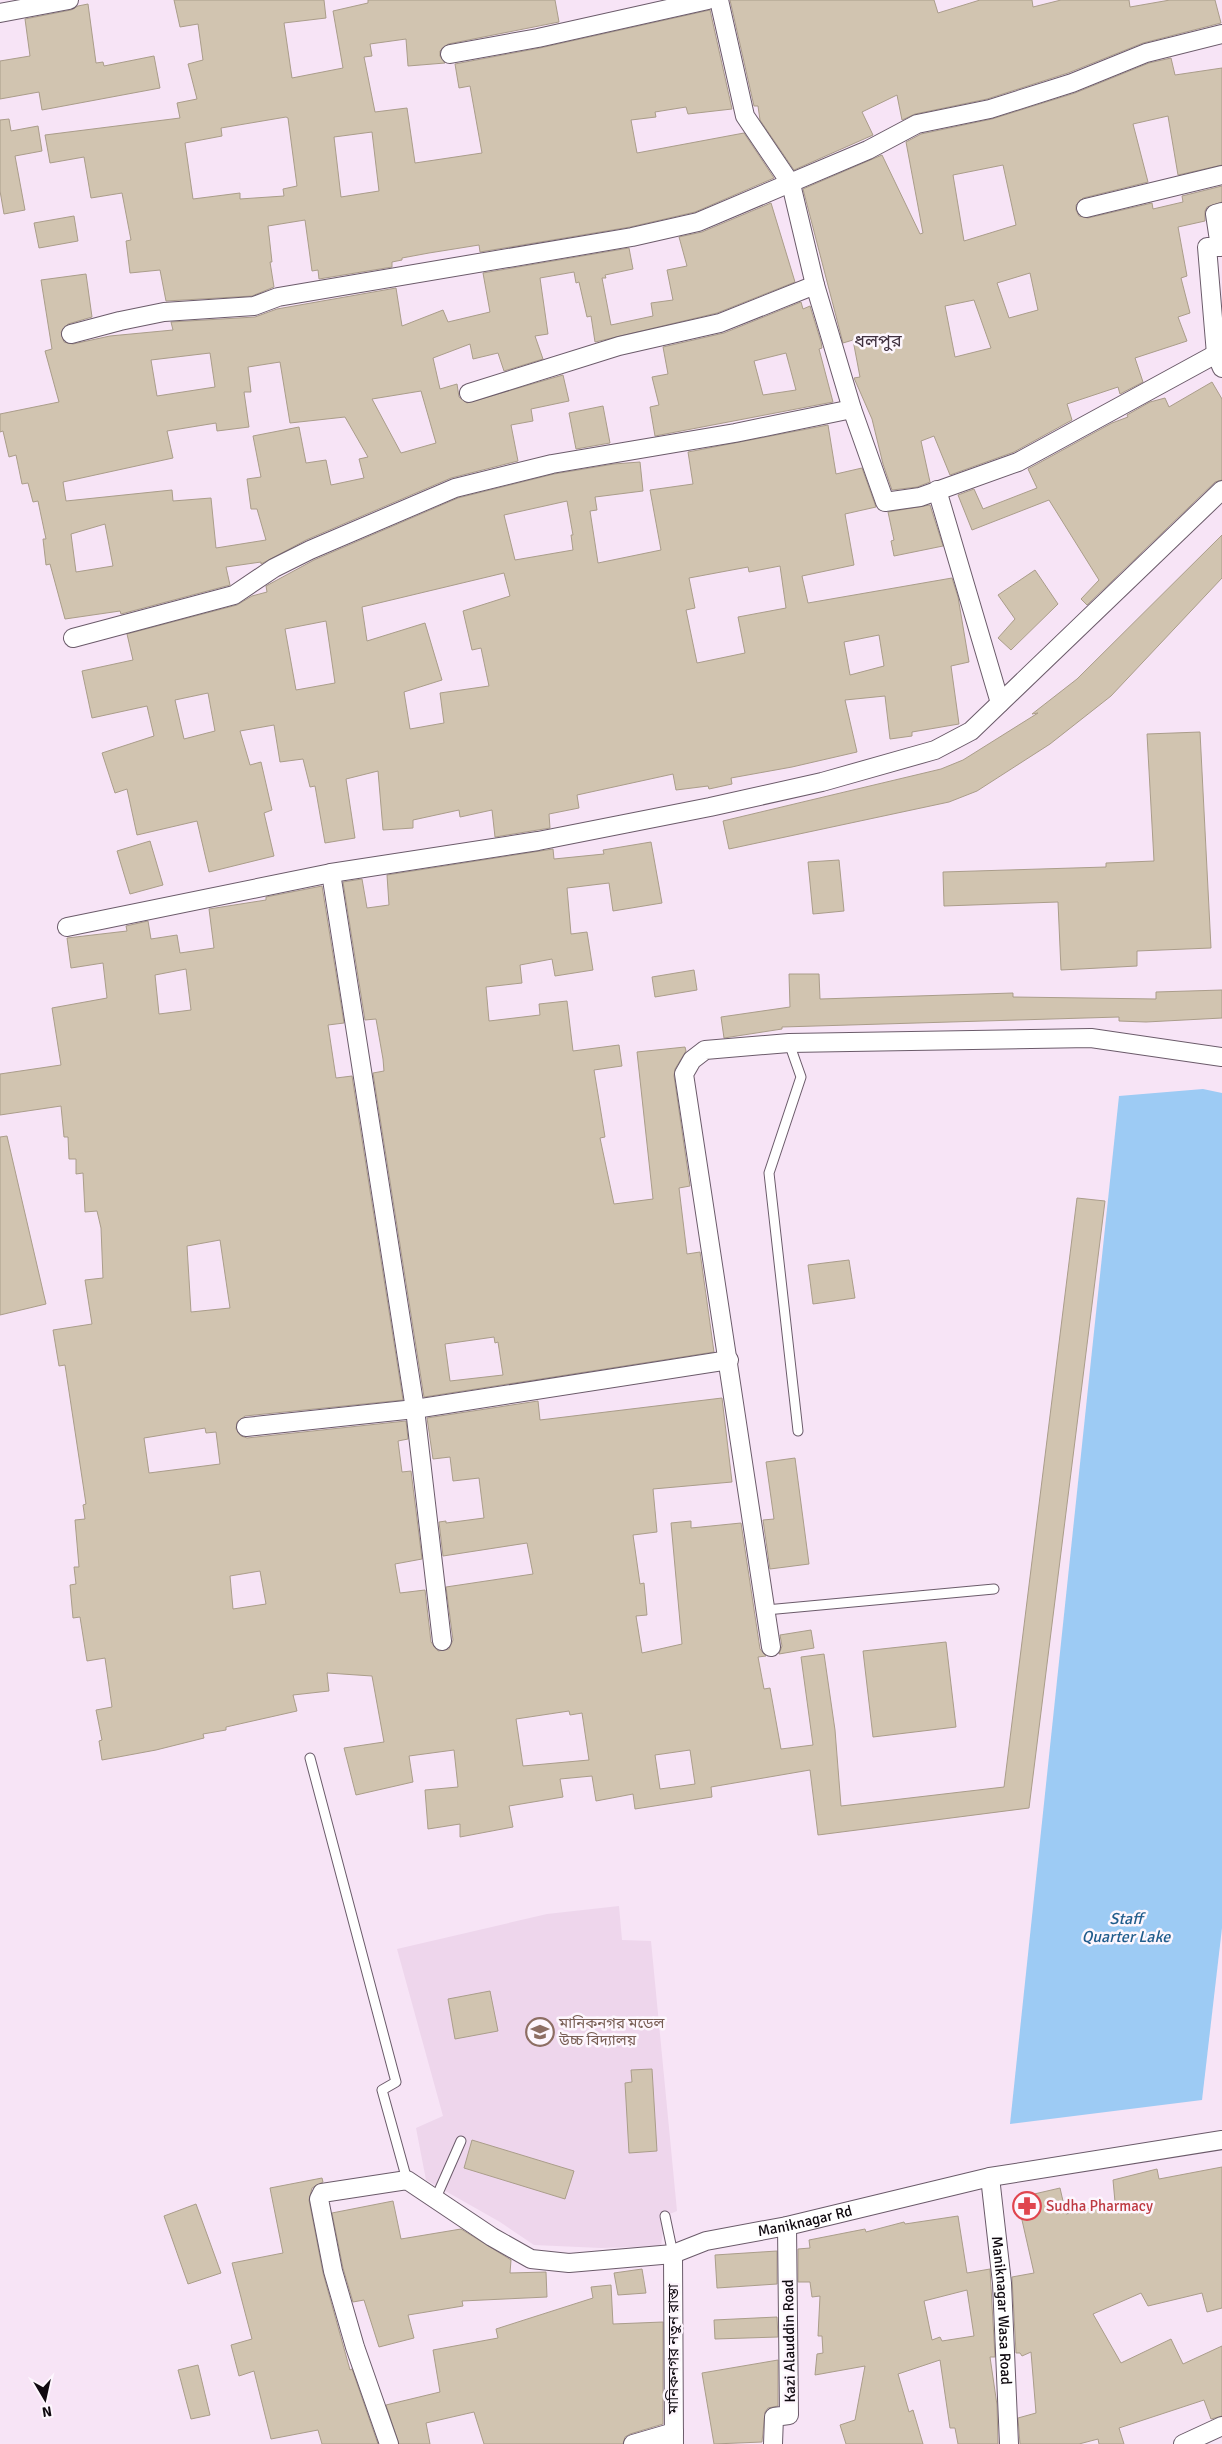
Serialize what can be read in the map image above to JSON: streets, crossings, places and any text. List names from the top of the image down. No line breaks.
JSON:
{"streets":{"street":["Maniknagar Rd","Maniknagar Wasa Road","Kazi Alauddin Road","মানিকনগর নতুন রাস্তা"]},"crossings":[["Maniknagar Rd","Maniknagar Wasa Road"],["Maniknagar Rd","Kazi Alauddin Road"],["Maniknagar Rd","মানিকনগর নতুন রাস্তা"]],"districts":["ধলপুর"],"water":["Staff Quarter Lake"],"places":{"school or university":["মানিকনগর মডেল উচ্চ বিদ্যালয়"],"pharmacy":["Sudha Pharmacy"]},"north":"bottom"}
